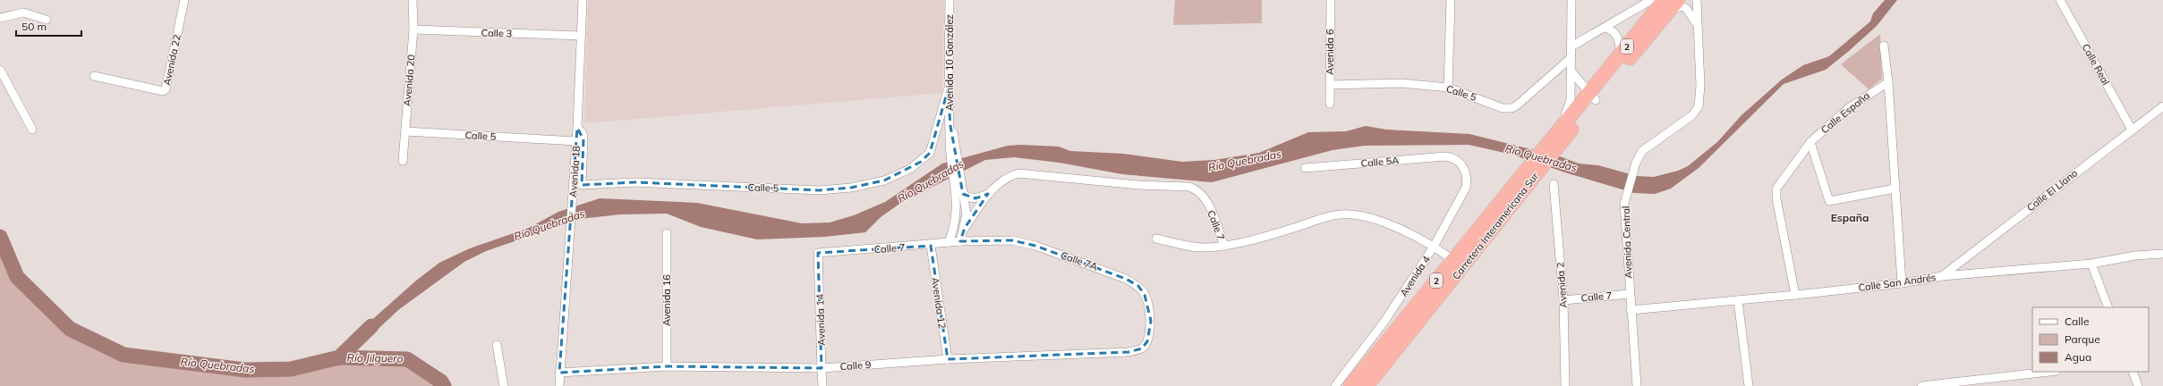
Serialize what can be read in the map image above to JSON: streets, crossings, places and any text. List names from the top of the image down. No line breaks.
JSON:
{"streets":{"highway":["2","Carretera Interamericana Sur"],"street":["Calle 3","Avenida 6","Avenida 22","Avenida 10 González","Calle Real","Avenida 20","Calle 5","Calle España","Calle 5A","Avenida 18","Calle El Llano","Calle 7","Avenida Central","Calle 7A","Avenida 4","Calle San Andrés","Avenida 2","Avenida 16","Avenida 12","Avenida 14","Calle 9"]},"crossings":[["Calle 3","Avenida 20"],["Calle 3","Avenida 18"],["Avenida 6","Calle 5"],["Avenida 10 González","Calle 5"],["Avenida 10 González","Calle 7"],["Avenida 10 González","Calle 7A"],["Calle Real","Calle El Llano"],["Avenida 20","Calle 5"],["Calle 5","Avenida 18"],["Calle España","Calle San Andrés"],["Calle 5A","Avenida 4"],["Avenida 18","Calle 9"],["Calle El Llano","Calle San Andrés"],["Calle 7","Carretera Interamericana Sur"],["Calle 7","Avenida Central"],["Calle 7","Calle 7A"],["Calle 7","Avenida 4"],["Calle 7","Avenida 2"],["Calle 7","Avenida 12"],["Calle 7","Avenida 14"],["Avenida Central","Calle San Andrés"],["Calle 7A","Calle 9"],["Avenida 16","Calle 9"],["Avenida 12","Calle 9"],["Avenida 14","Calle 9"]],"districts":["España"],"water":["Río Quebradas","Río Jilguero"],"legend":["Calle","Parque","Agua"],"scale_bar":"50 m"}
